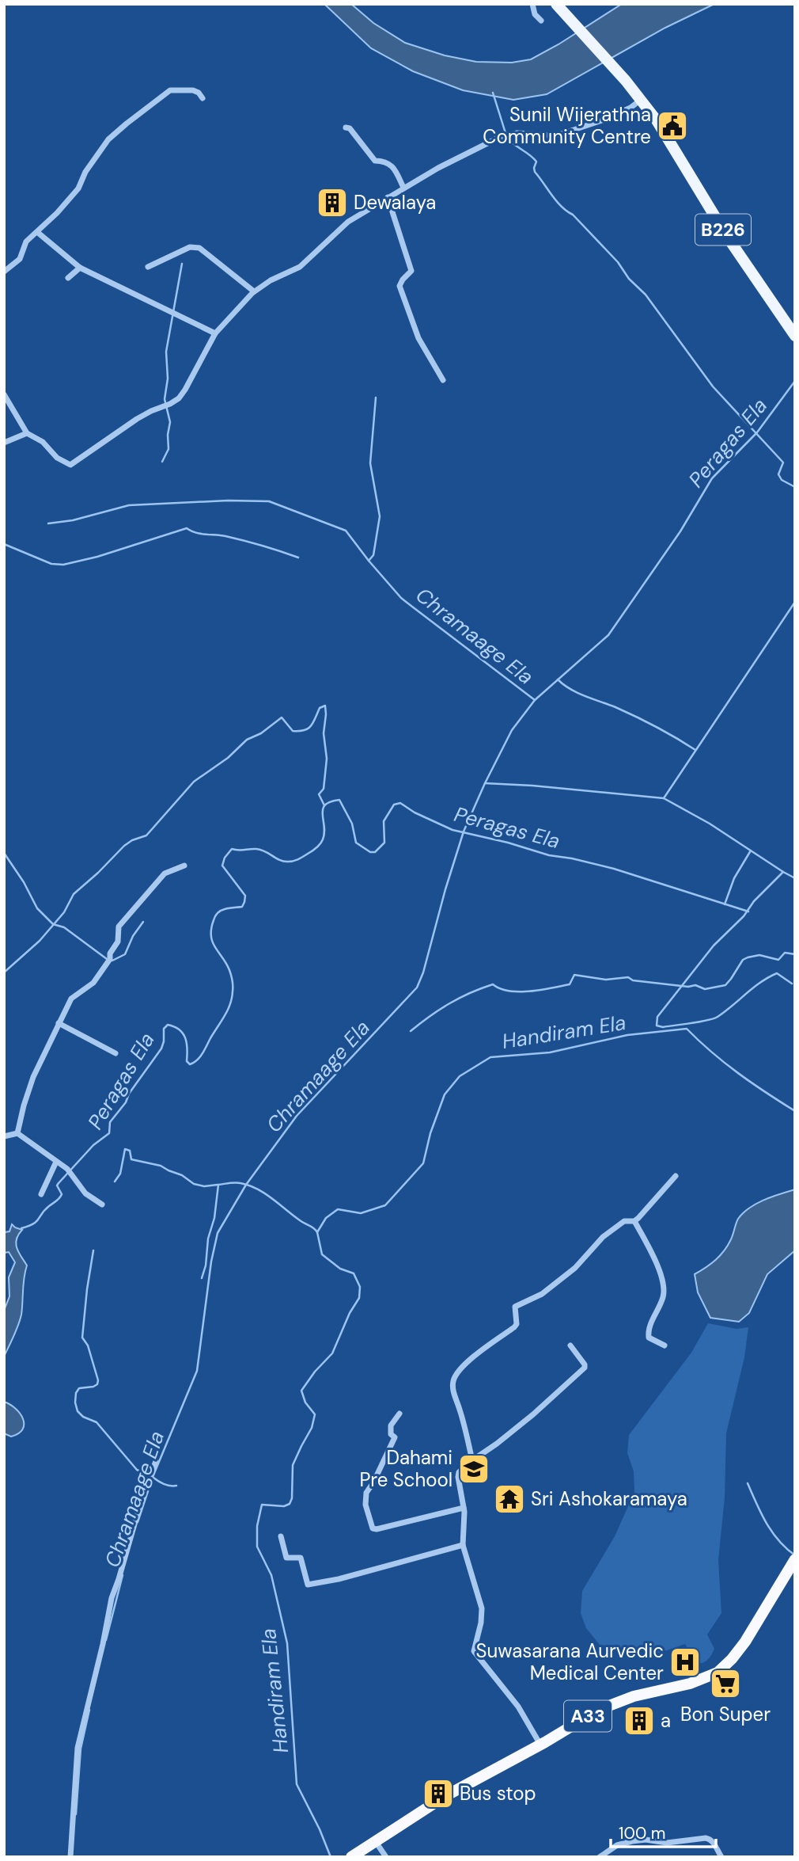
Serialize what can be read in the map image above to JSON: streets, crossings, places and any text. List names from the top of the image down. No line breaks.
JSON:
{"streets":{"highway":["A33"],"main road":["B226"]},"water":["Peragas Ela","Chramaage Ela","Handiram Ela"],"places":{"public building":["Sunil Wijerathna Community Centre"],"building":["Dewalaya","a","Bus stop"],"school or university":["Dahami Pre School"],"temple":["Sri Ashokaramaya"],"hospital":["Suwasarana Aurvedic Medical Center"],"supermarket":["Bon Super"]},"scale_bar":"100 m"}
